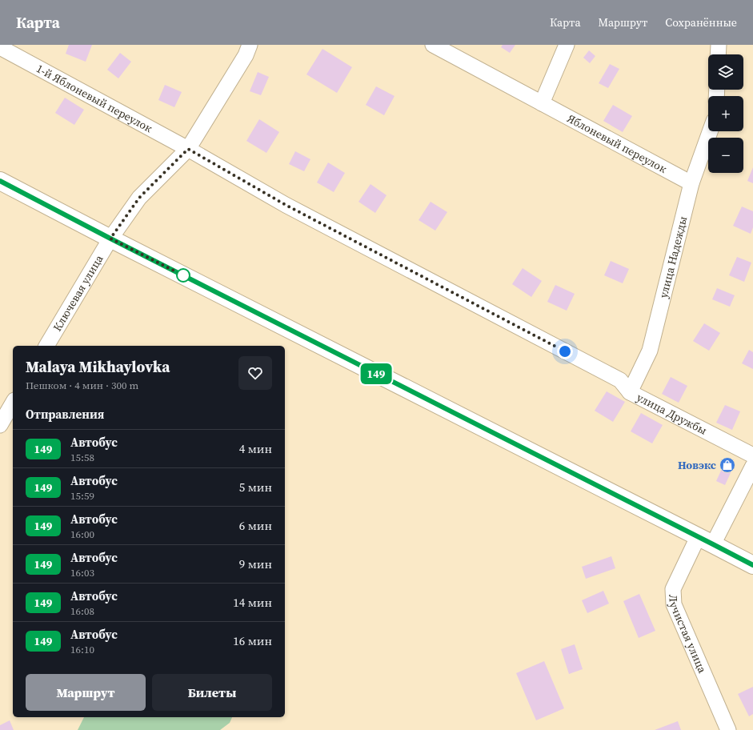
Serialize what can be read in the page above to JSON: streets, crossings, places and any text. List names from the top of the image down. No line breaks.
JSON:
{"streets":{"street":["1-й Яблоневый переулок","Яблоневый переулок","улица Надежды","Ключевая улица","улица Дружбы","Лучистая улица"]},"crossings":[["1-й Яблоневый переулок","Ключевая улица"],["1-й Яблоневый переулок","улица Дружбы"],["Яблоневый переулок","улица Надежды"],["улица Надежды","улица Дружбы"],["Ключевая улица","улица Дружбы"]],"places":{"shop":["Новэкс"]},"lines":["bus line 149"],"page":{"header":"Карта","nav":["Карта","Маршрут","Сохранённые"],"on_map":"149","map_buttons":["+","−"],"heading":[["Malaya Mikhaylovka","Пешком · 4 мин · 300 m"],"Отправления"],"list":[{"mark":"149","name":"Автобус","note":"15:58","value":"4 мин"},{"mark":"149","name":"Автобус","note":"15:59","value":"5 мин"},{"mark":"149","name":"Автобус","note":"16:00","value":"6 мин"},{"mark":"149","name":"Автобус","note":"16:03","value":"9 мин"},{"mark":"149","name":"Автобус","note":"16:08","value":"14 мин"},{"mark":"149","name":"Автобус","note":"16:10","value":"16 мин"}],"buttons":["Маршрут","Билеты"]}}
